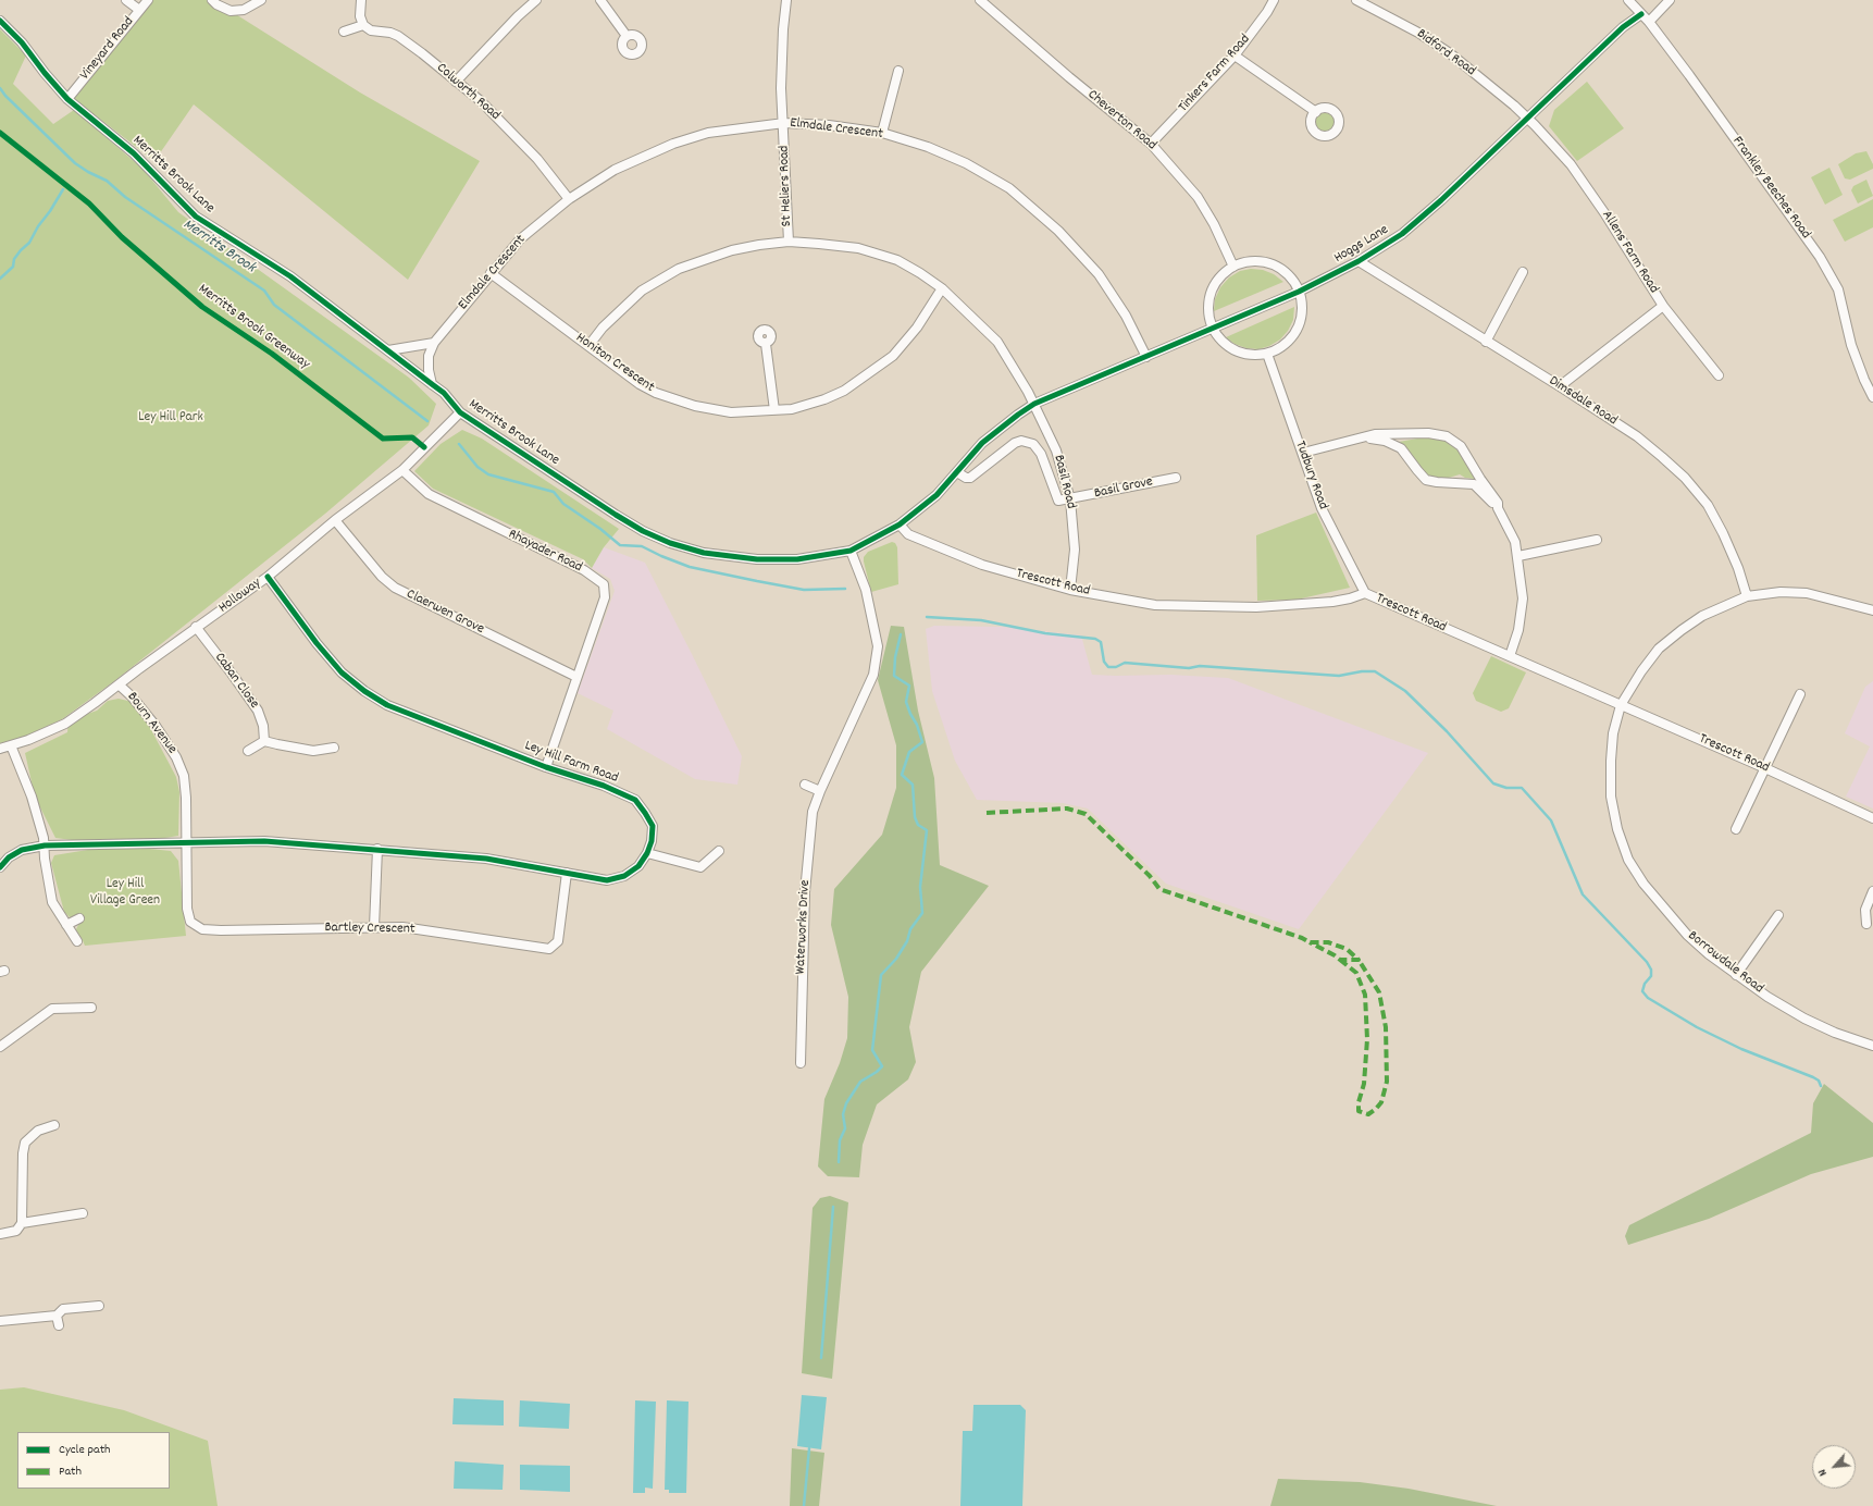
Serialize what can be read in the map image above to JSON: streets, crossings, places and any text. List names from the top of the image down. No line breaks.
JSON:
{"streets":{"street":["Vineyard Road","Bidford Road","Tinkers Farm Road","Colworth Road","Cheverton Road","Elmdale Crescent","Merritts Brook Lane","St Heliers Road","Frankley Beeches Road","Hoggs Lane","Allens Farm Road","Honiton Crescent","Dimsdale Road","Tudbury Road","Basil Road","Basil Grove","Rhayader Road","Trescott Road","Holloway","Claerwen Grove","Caban Close","Bourn Avenue","Ley Hill Farm Road","Waterworks Drive","Bartley Crescent","Borrowdale Road"],"cycle path":["Merritts Brook Greenway"]},"crossings":[["Vineyard Road","Merritts Brook Lane"],["Bidford Road","Hoggs Lane"],["Bidford Road","Allens Farm Road"],["Tinkers Farm Road","Cheverton Road"],["Colworth Road","Elmdale Crescent"],["Elmdale Crescent","Merritts Brook Lane"],["Elmdale Crescent","St Heliers Road"],["Elmdale Crescent","Hoggs Lane"],["Elmdale Crescent","Honiton Crescent"],["Merritts Brook Lane","Hoggs Lane"],["Merritts Brook Lane","Basil Road"],["Merritts Brook Lane","Trescott Road"],["Merritts Brook Lane","Holloway"],["Merritts Brook Lane","Waterworks Drive"],["St Heliers Road","Basil Road"],["Frankley Beeches Road","Hoggs Lane"],["Hoggs Lane","Allens Farm Road"],["Hoggs Lane","Dimsdale Road"],["Hoggs Lane","Basil Road"],["Allens Farm Road","Dimsdale Road"],["Honiton Crescent","Basil Road"],["Dimsdale Road","Borrowdale Road"],["Tudbury Road","Trescott Road"],["Basil Road","Basil Grove"],["Basil Road","Trescott Road"],["Rhayader Road","Holloway"],["Rhayader Road","Claerwen Grove"],["Rhayader Road","Ley Hill Farm Road"],["Trescott Road","Borrowdale Road"],["Holloway","Claerwen Grove"],["Holloway","Caban Close"],["Holloway","Bourn Avenue"],["Holloway","Ley Hill Farm Road"],["Bourn Avenue","Ley Hill Farm Road"],["Bourn Avenue","Bartley Crescent"],["Ley Hill Farm Road","Bartley Crescent"]],"water":["Merritts Brook"],"parks":["Ley Hill Park","Ley Hill Village Green"],"legend":["Cycle path","Path"],"north":"bottom left"}
